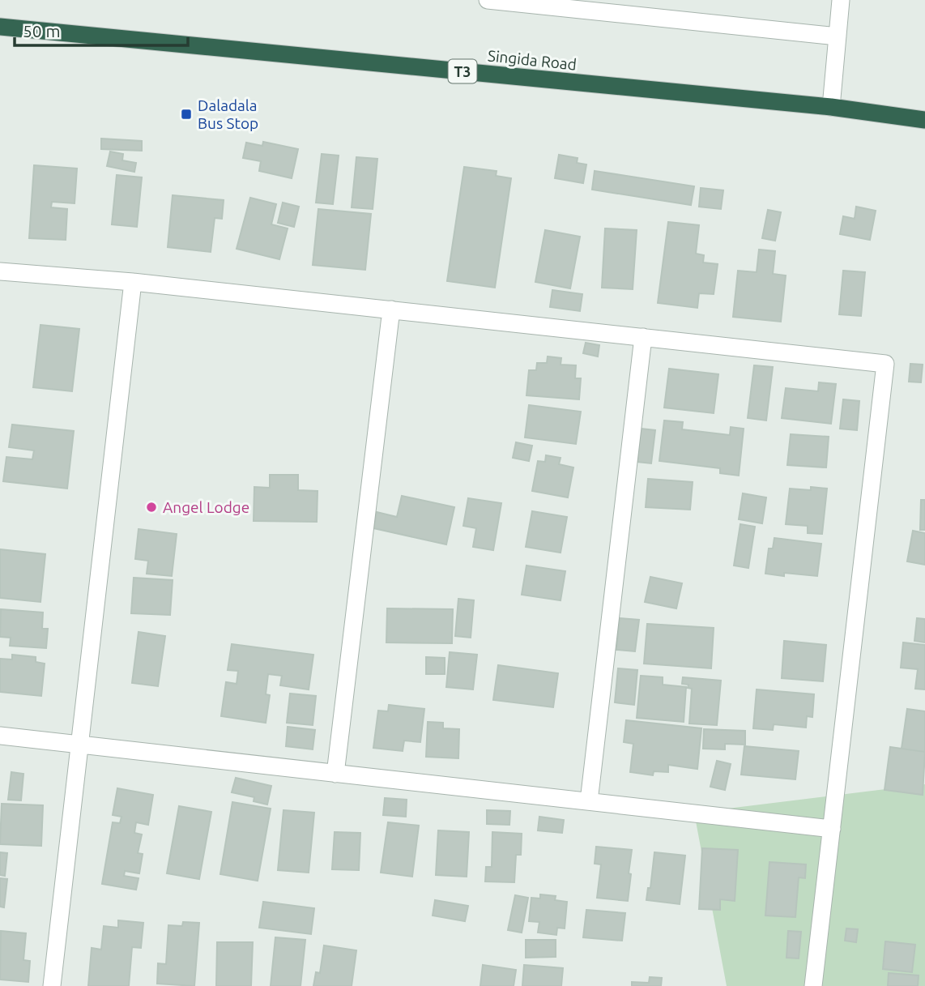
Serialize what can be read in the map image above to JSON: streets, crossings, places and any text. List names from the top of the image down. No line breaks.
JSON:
{"streets":{"highway":["Singida Road","T3"]},"places":{"transit":["Daladala Bus Stop"],"other":["Angel Lodge"]},"scale_bar":"50 m"}
